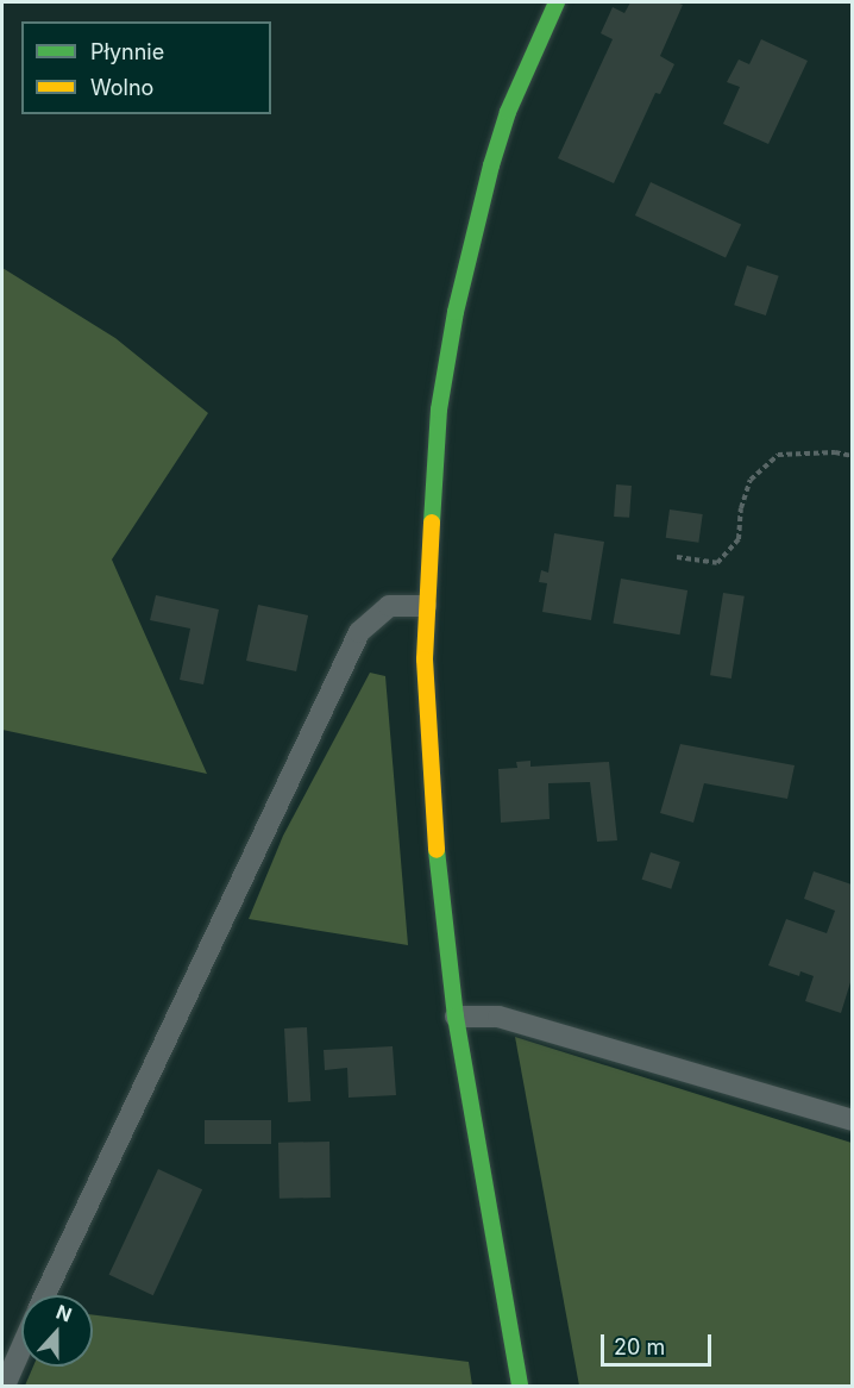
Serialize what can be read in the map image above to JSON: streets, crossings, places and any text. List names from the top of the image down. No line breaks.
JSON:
{"legend":["Płynnie","Wolno"],"scale_bar":"20 m","north":"top"}
